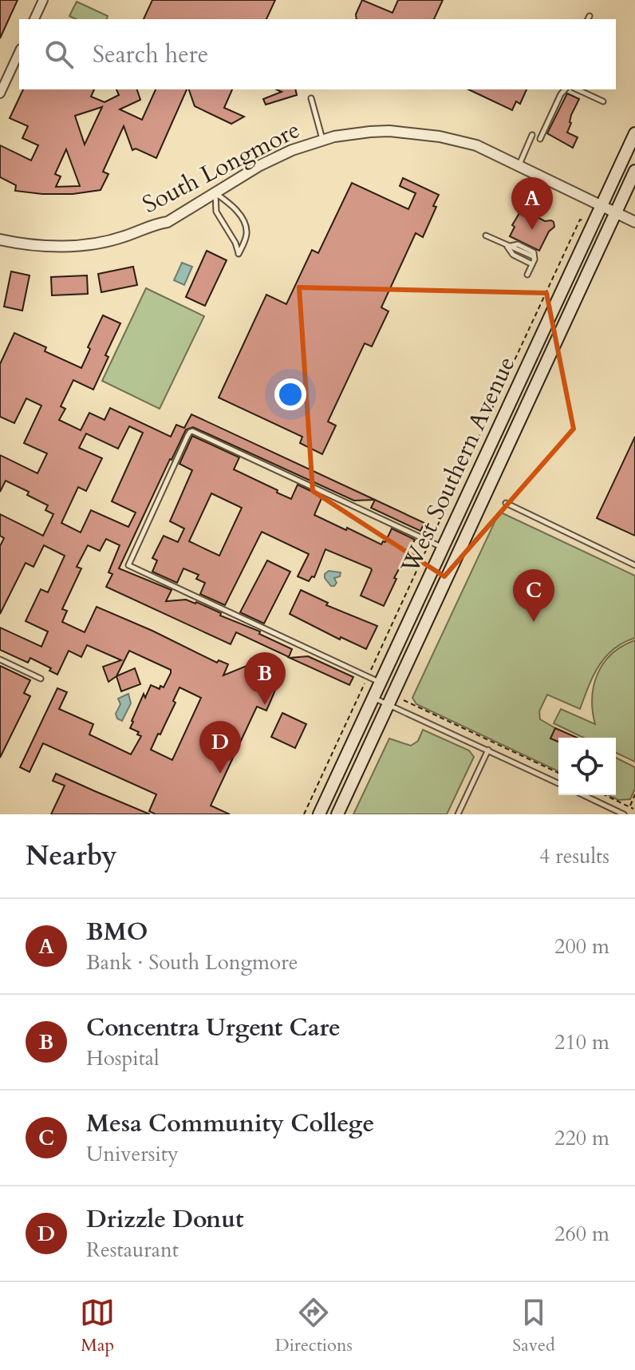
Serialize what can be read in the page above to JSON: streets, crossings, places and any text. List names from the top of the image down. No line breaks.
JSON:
{"streets":{"main road":["West Southern Avenue"],"street":["South Longmore"]},"crossings":[["South Longmore","West Southern Avenue"]],"page":{"search":"Search here","pins":["A","C","B","D"],"heading":["Nearby","4 results"],"list":[{"mark":"A","name":"BMO","note":"Bank · South Longmore","value":"200 m"},{"mark":"B","name":"Concentra Urgent Care","note":"Hospital","value":"210 m"},{"mark":"C","name":"Mesa Community College","note":"University","value":"220 m"},{"mark":"D","name":"Drizzle Donut","note":"Restaurant","value":"260 m"}],"nav":["Map","Directions","Saved"]}}
